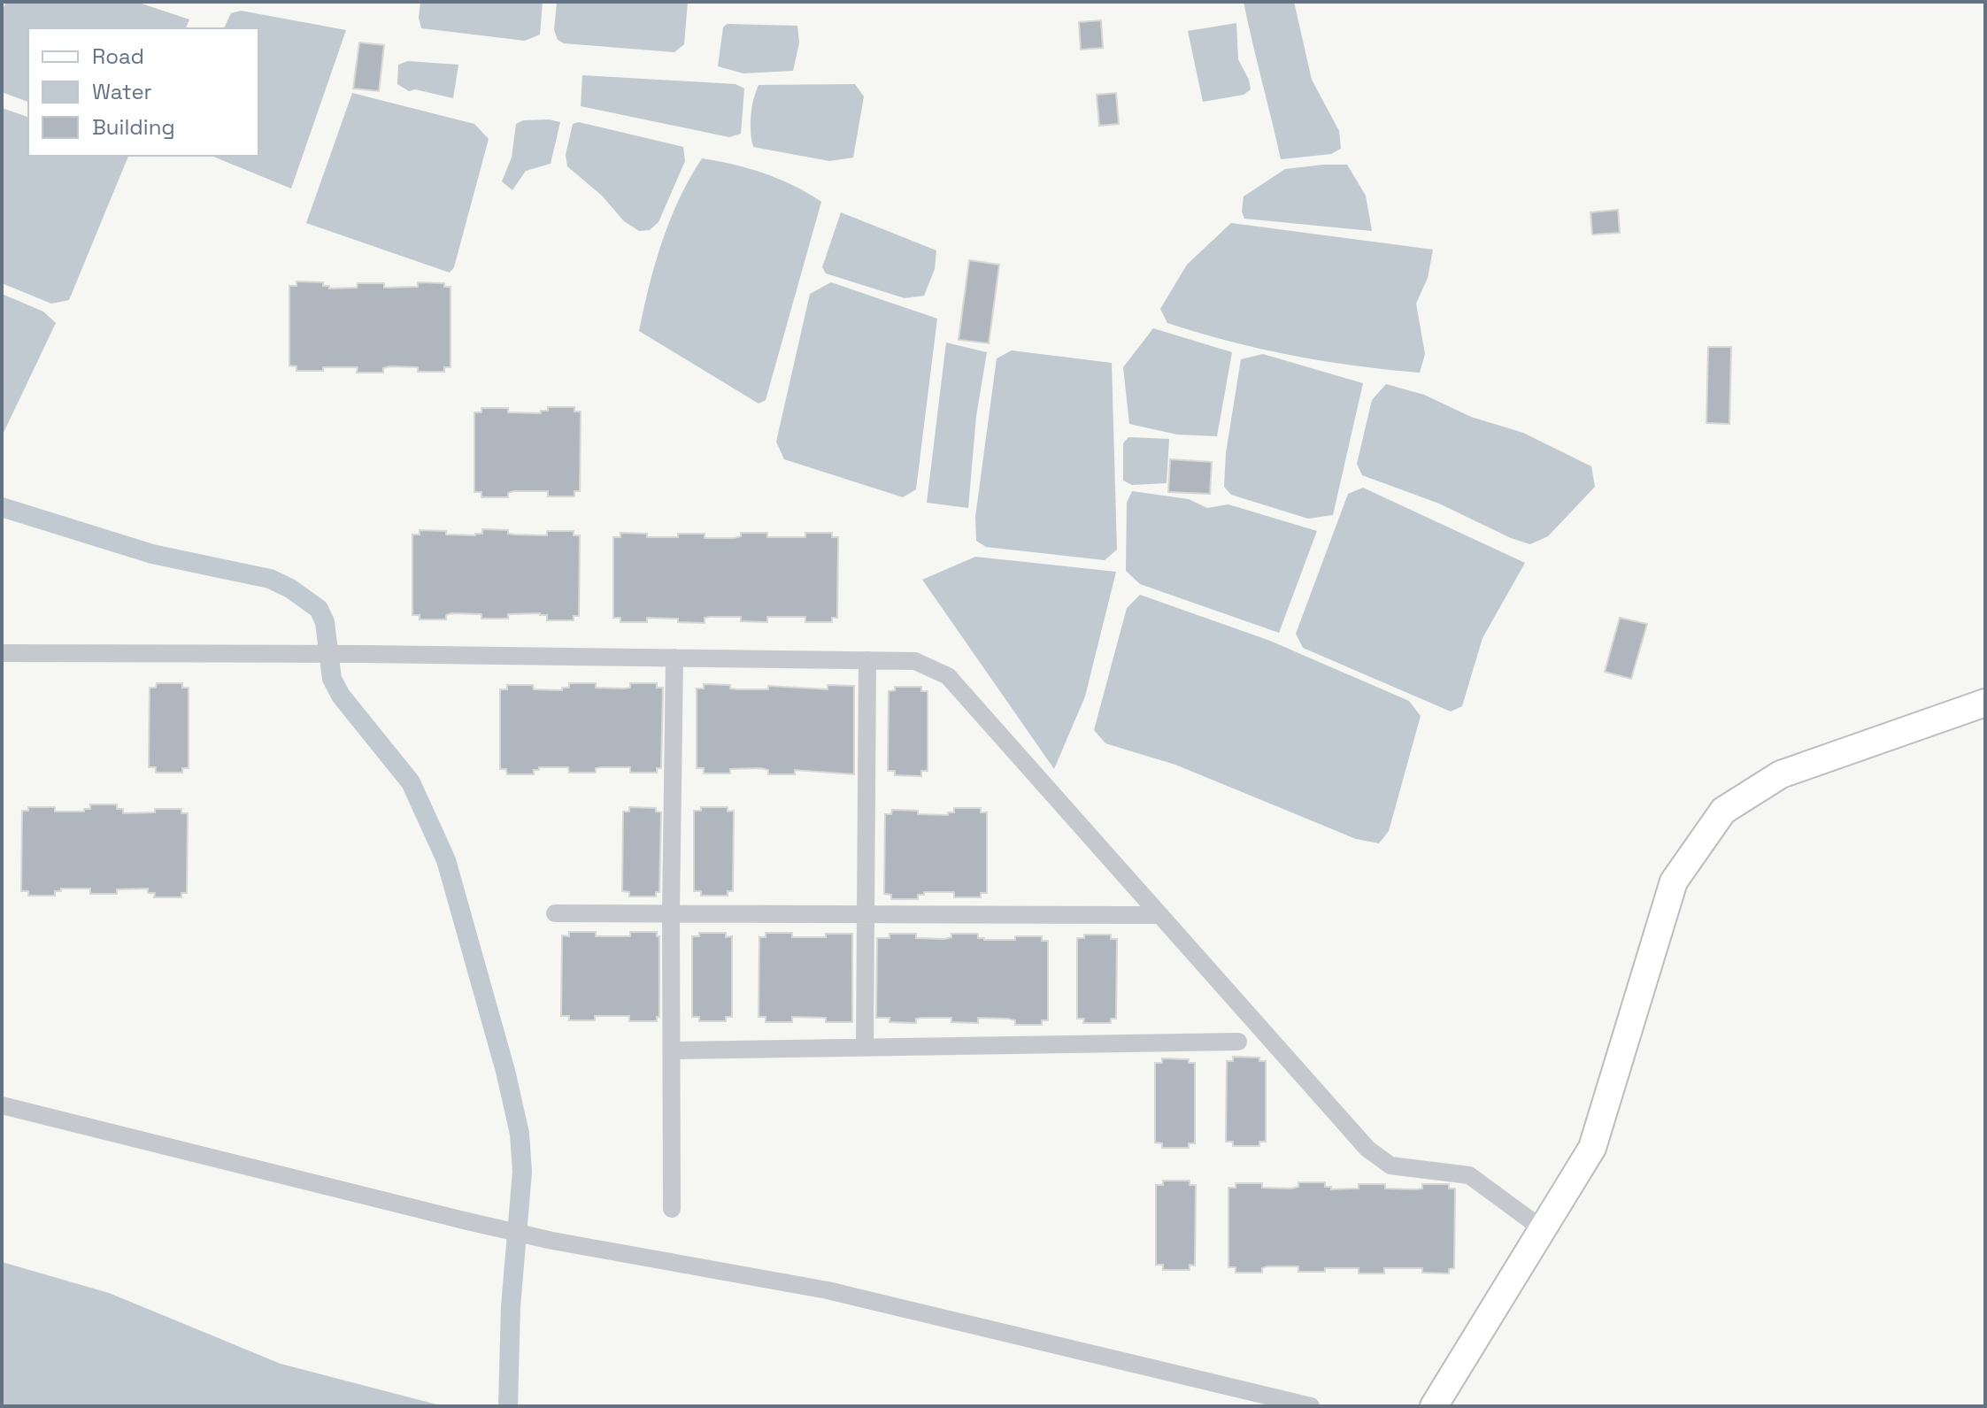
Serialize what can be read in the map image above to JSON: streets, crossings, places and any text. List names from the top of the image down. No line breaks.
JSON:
{"legend":["Road","Water","Building"]}
